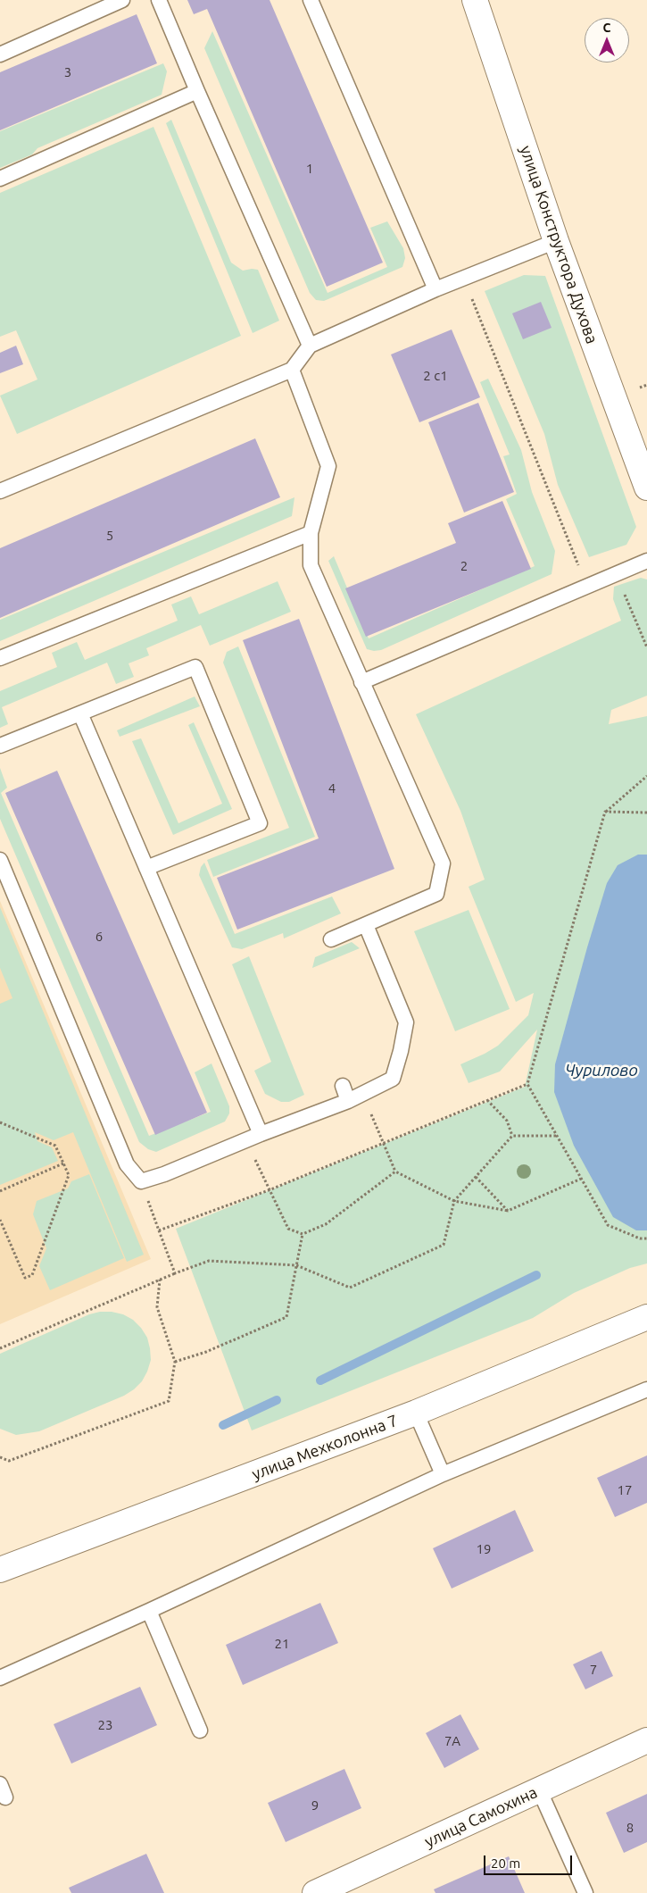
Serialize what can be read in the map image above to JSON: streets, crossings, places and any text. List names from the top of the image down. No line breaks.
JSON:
{"streets":{"street":["улица Конструктора Духова","улица Мехколонна 7","улица Самохина"]},"water":["Чурилово"],"house_numbers":["3","1","2 с1","5","2","4","6","17","19","21","7","23","7А","9","8"],"scale_bar":"20 m","north":"top"}
